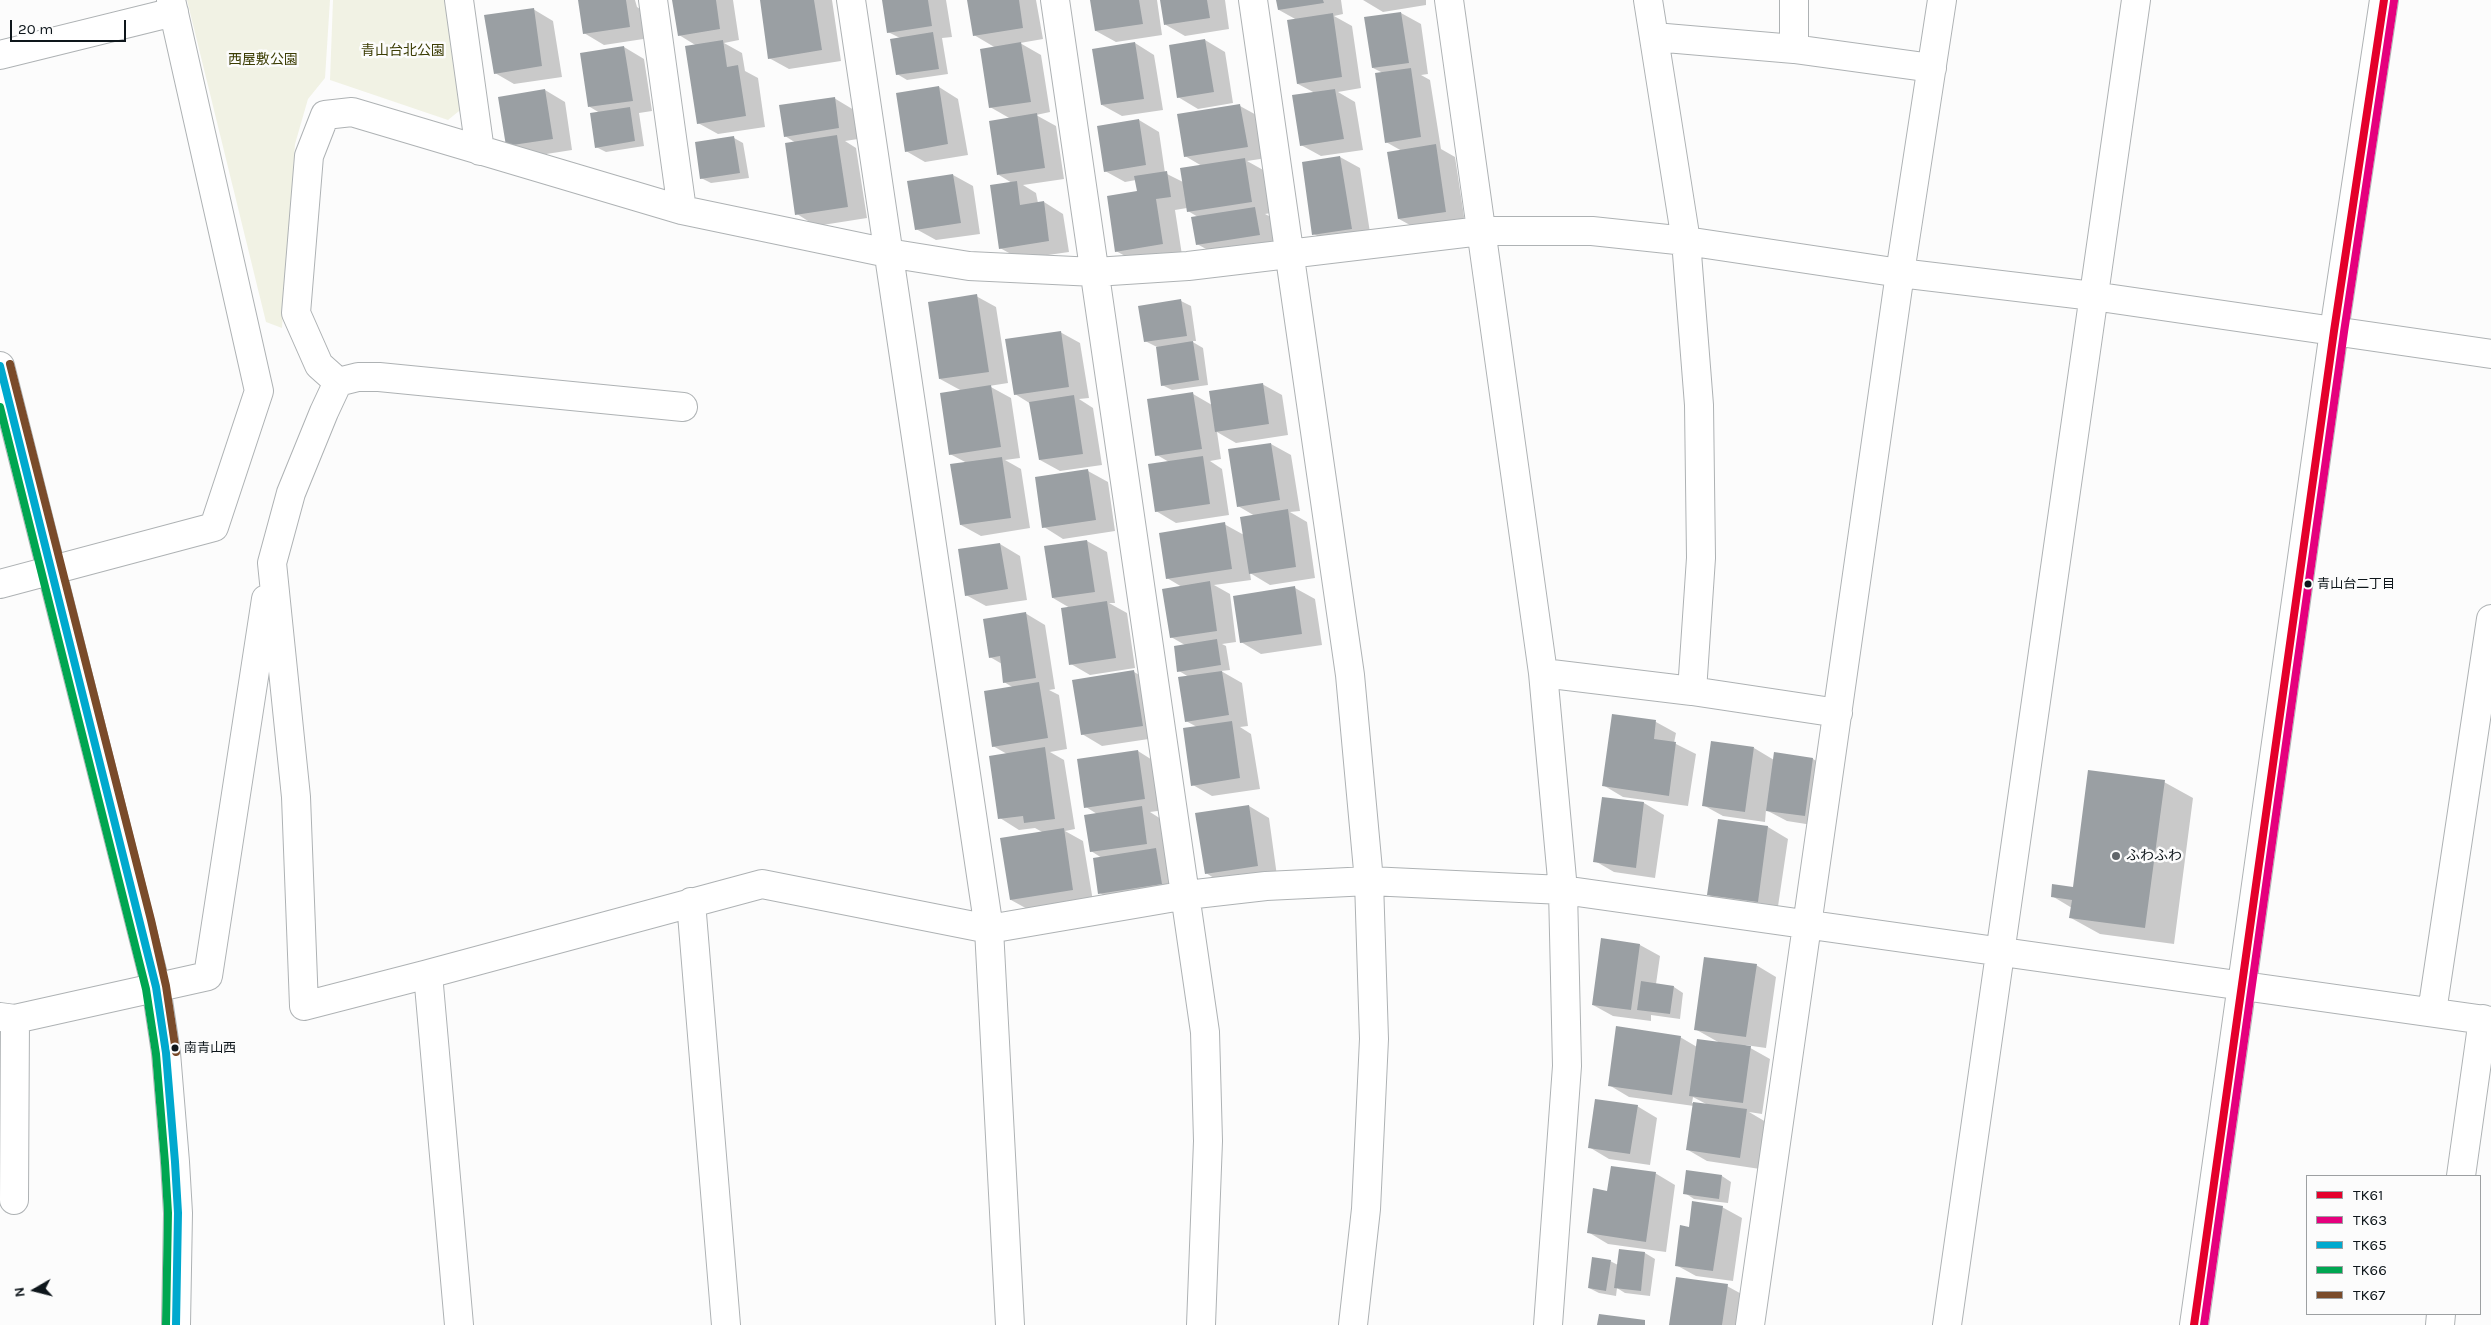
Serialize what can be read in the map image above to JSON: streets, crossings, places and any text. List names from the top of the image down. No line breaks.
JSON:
{"parks":["青山台北公園","西屋敷公園"],"places":["青山台二丁目","ふわふわ","南青山西"],"lines":["transit line TK61","transit line TK63","transit line TK67","transit line TK65","transit line TK66"],"legend":["TK61","TK63","TK65","TK66","TK67"],"scale_bar":"20 m","north":"left"}
